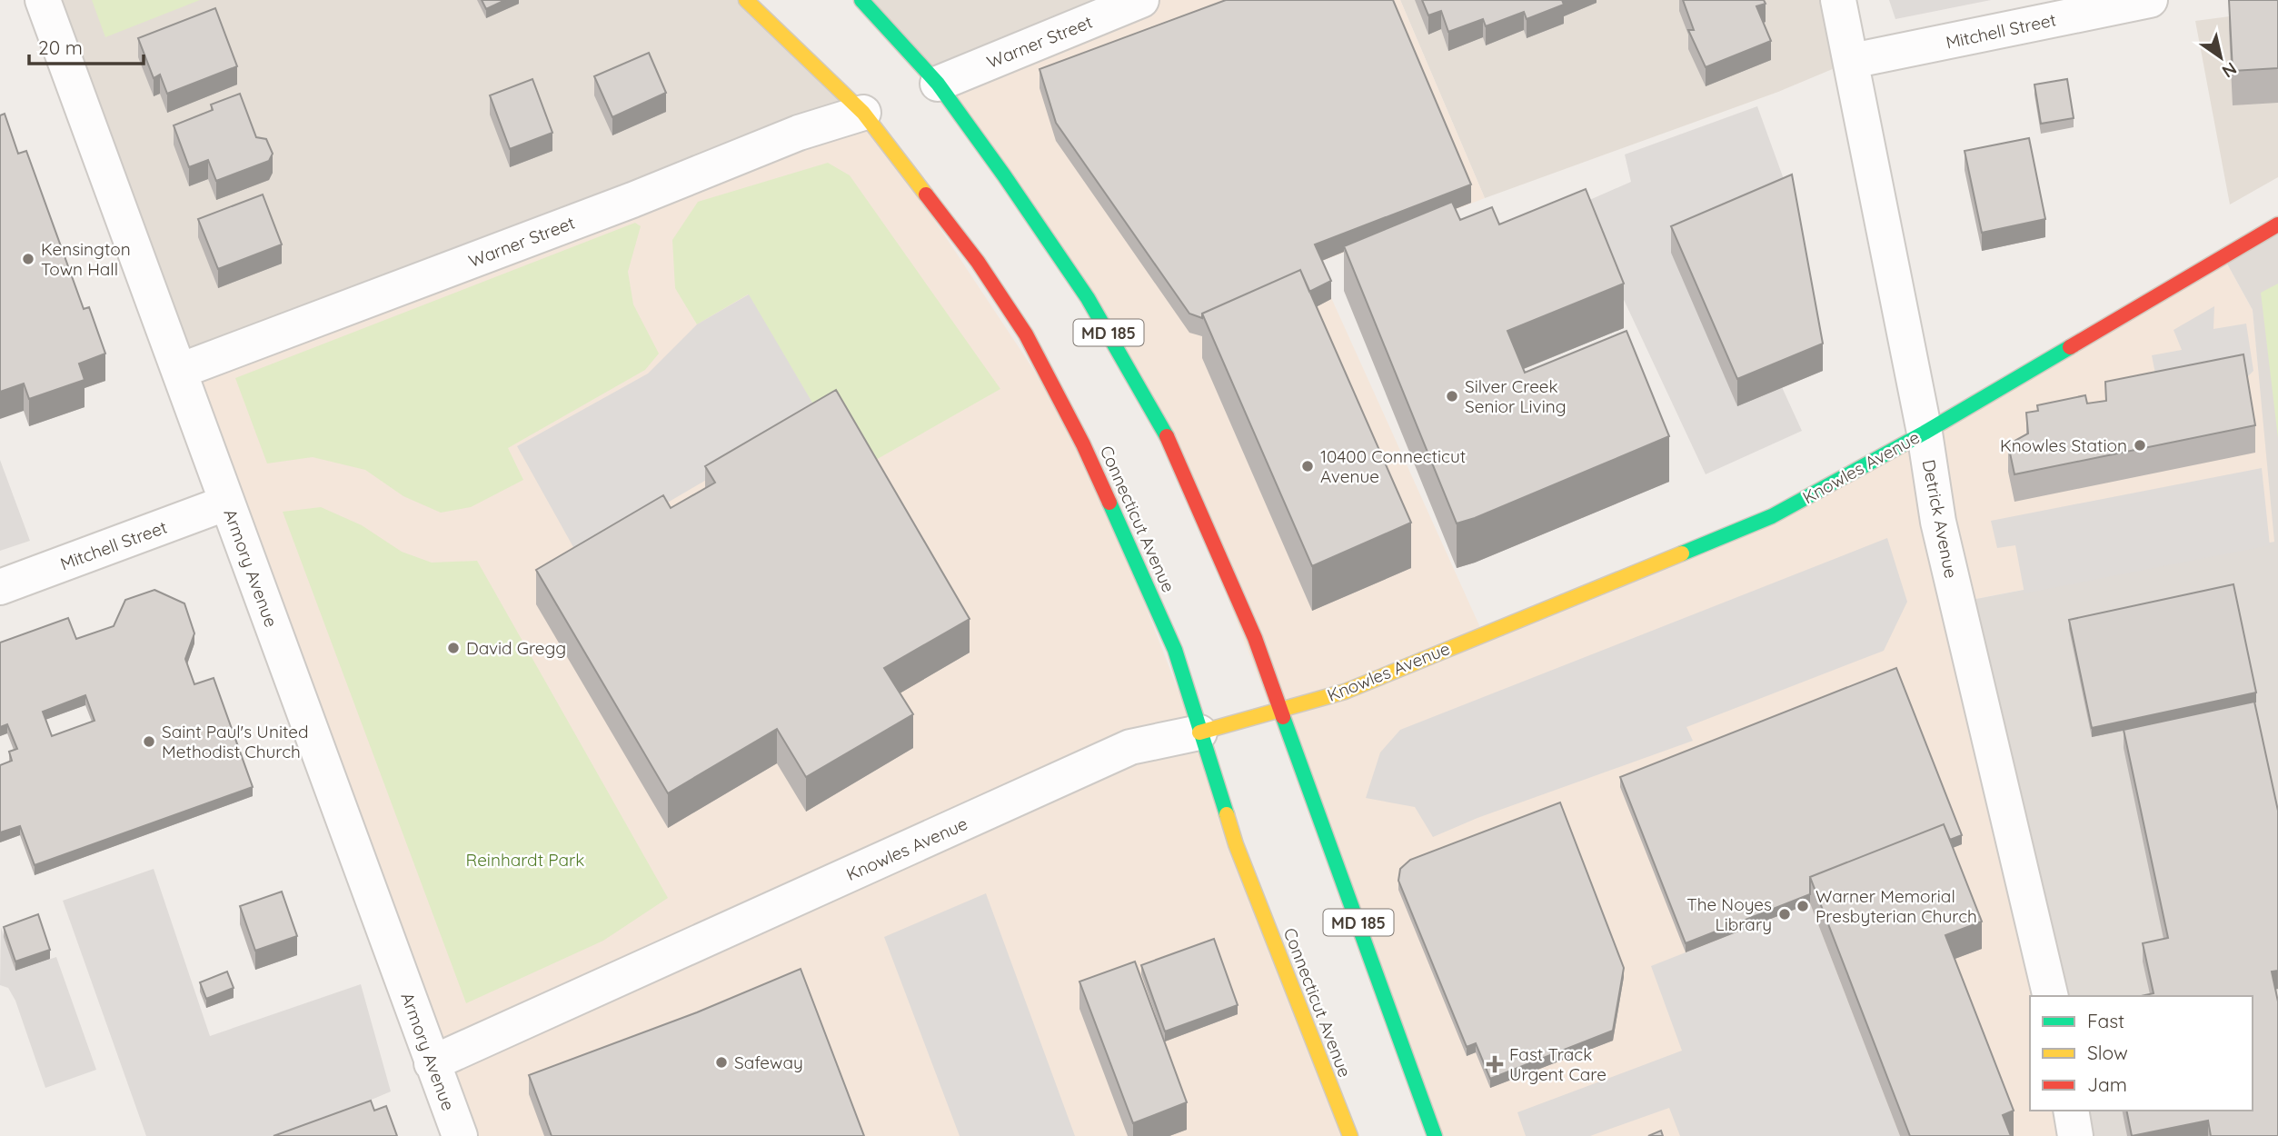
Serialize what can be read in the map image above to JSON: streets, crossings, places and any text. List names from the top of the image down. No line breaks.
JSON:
{"streets":{"main road":["MD 185","Knowles Avenue","Connecticut Avenue"],"street":["Mitchell Street","Warner Street","Detrick Avenue","Armory Avenue"]},"crossings":[["Mitchell Street","Detrick Avenue"],["Mitchell Street","Armory Avenue"],["Warner Street","MD 185"],["Warner Street","Connecticut Avenue"],["Warner Street","Armory Avenue"],["MD 185","Knowles Avenue"],["Knowles Avenue","Connecticut Avenue"],["Knowles Avenue","Detrick Avenue"],["Knowles Avenue","Armory Avenue"]],"parks":["Reinhardt Park"],"places":{"other":["Kensington Town Hall","Silver Creek Senior Living","Knowles Station","10400 Connecticut Avenue","David Gregg","Saint Paul's United Methodist Church","Warner Memorial Presbyterian Church","The Noyes Library","Safeway"],"health":["Fast Track Urgent Care"]},"legend":["Fast","Slow","Jam"],"scale_bar":"20 m","north":"bottom right"}
